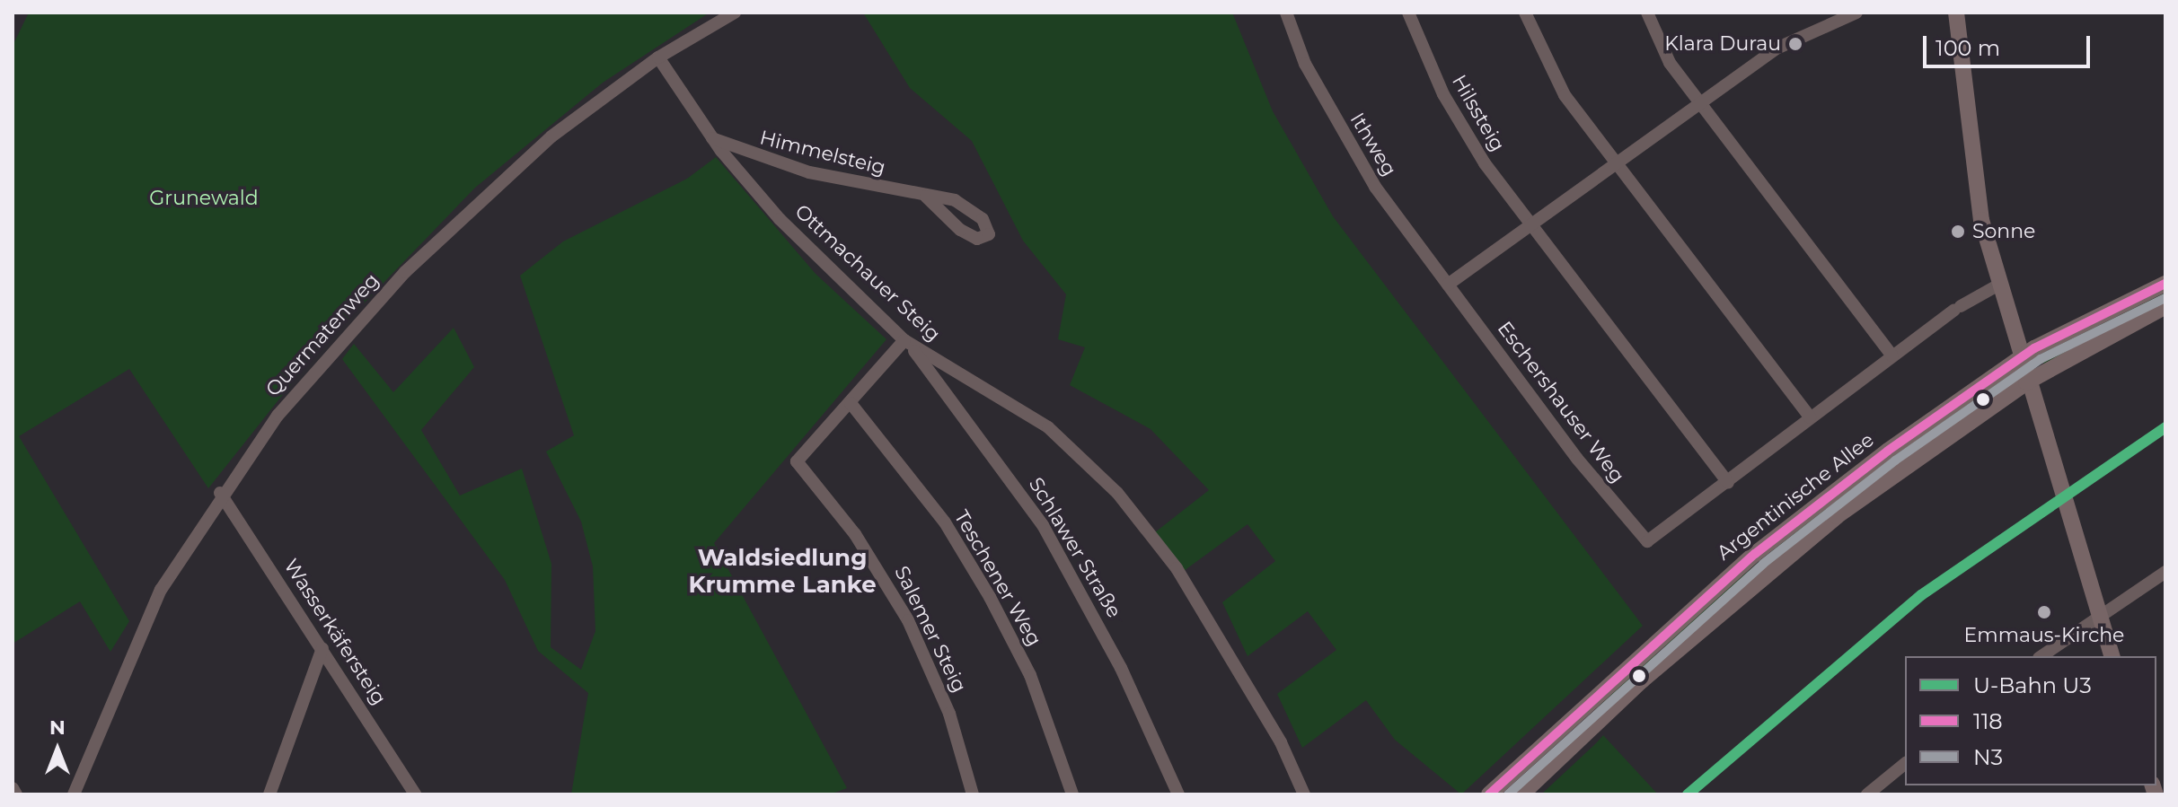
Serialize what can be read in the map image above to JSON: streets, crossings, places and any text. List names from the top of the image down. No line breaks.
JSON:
{"streets":{"main road":["Argentinische Allee"],"street":["Hilssteig","Ithweg","Himmelsteig","Ottmachauer Steig","Quermatenweg","Eschershauser Weg","Schlawer Straße","Teschener Weg","Salemer Steig","Wasserkäfersteig"]},"crossings":[["Ithweg","Eschershauser Weg"],["Himmelsteig","Ottmachauer Steig"],["Ottmachauer Steig","Quermatenweg"],["Ottmachauer Steig","Schlawer Straße"],["Quermatenweg","Wasserkäfersteig"],["Teschener Weg","Salemer Steig"]],"districts":["Waldsiedlung Krumme Lanke"],"parks":["Grunewald"],"places":["Klara Durau","Sonne","Emmaus-Kirche"],"lines":["transit line 118","transit line N3","metro line U3"],"legend":["U-Bahn U3","118","N3"],"scale_bar":"100 m","north":"top"}
